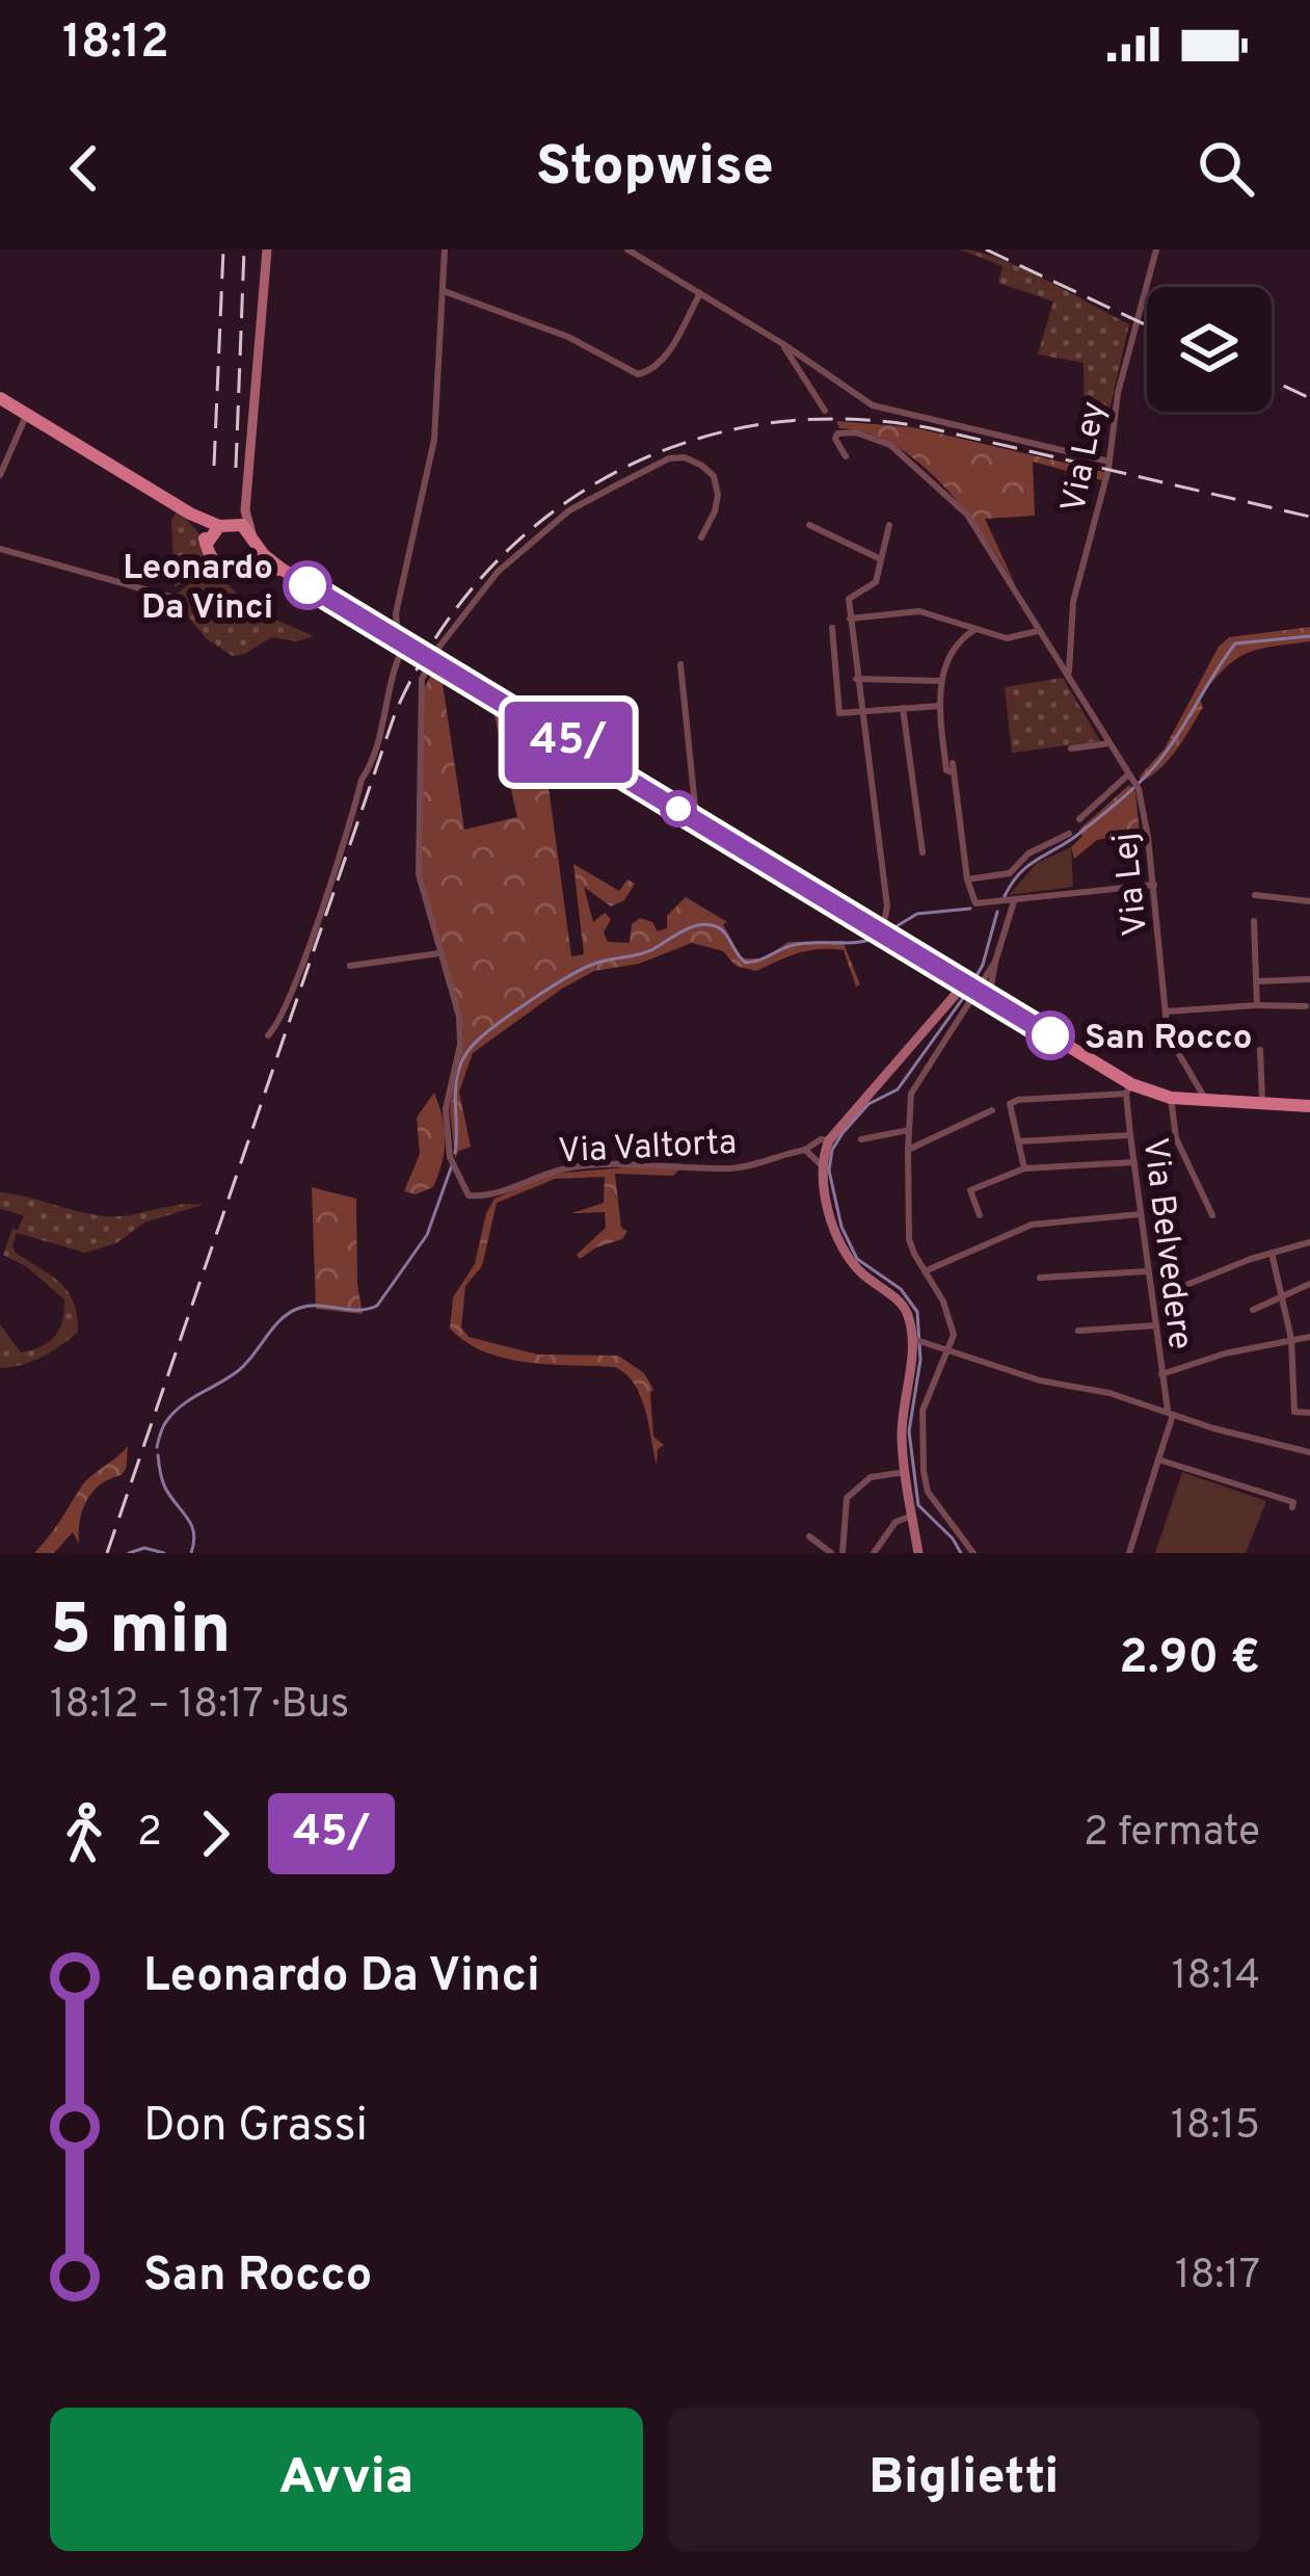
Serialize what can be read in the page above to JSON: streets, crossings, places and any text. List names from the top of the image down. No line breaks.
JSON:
{"streets":{"street":["Via Ley","Via Lej","Via Valtorta","Via Belvedere"]},"crossings":[["Via Ley","Via Lej"]],"places":["Leonardo Da Vinci","San Rocco"],"lines":["bus line 45/"],"page":{"status":"18:12","header":"Stopwise","on_map":"45/","heading":["5 min","18:12 – 18:17 · Bus","2.90 €"],"legs":["2","45/","2 fermate"],"list":[{"name":"Leonardo Da Vinci","value":"18:14"},{"name":"Don Grassi","value":"18:15"},{"name":"San Rocco","value":"18:17"}],"buttons":["Avvia","Biglietti"]}}
